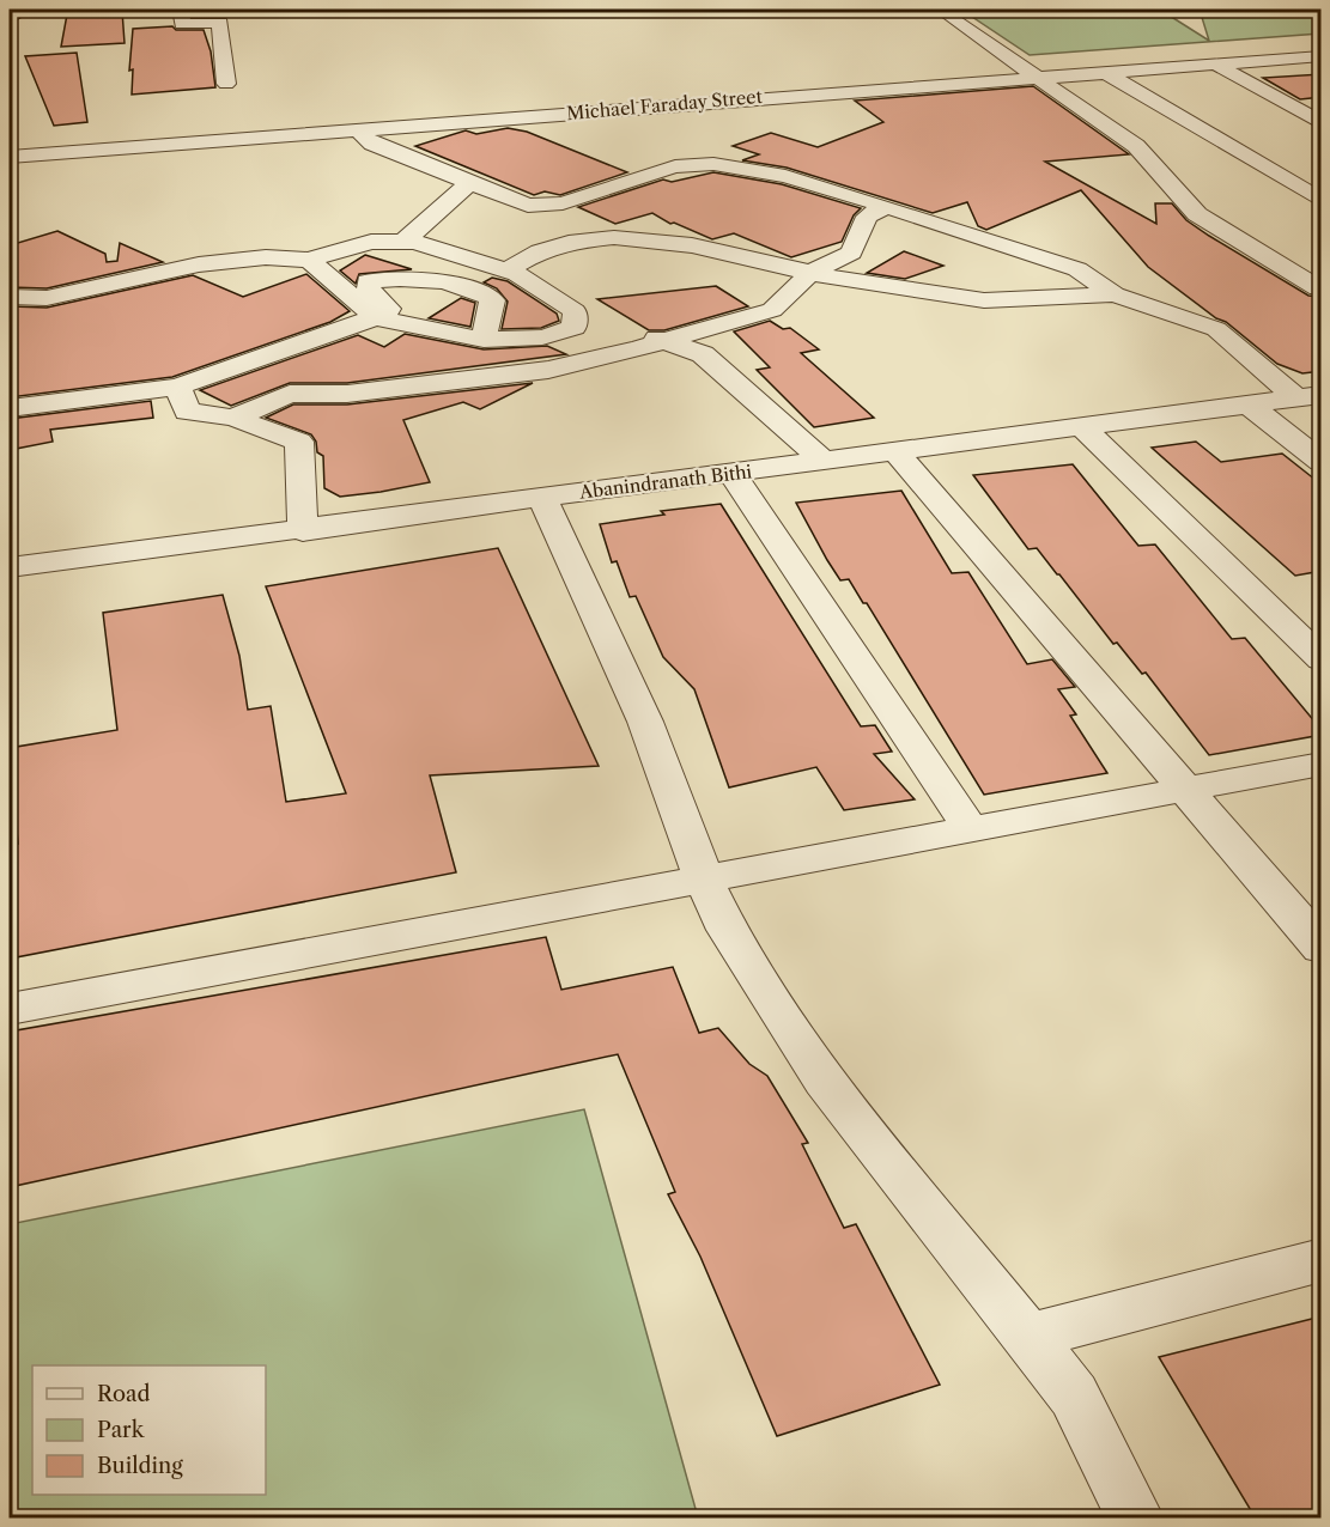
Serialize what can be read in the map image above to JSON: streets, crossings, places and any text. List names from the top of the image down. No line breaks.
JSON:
{"streets":{"street":["Michael Faraday Street","Abanindranath Bithi"]},"legend":["Road","Park","Building"]}
